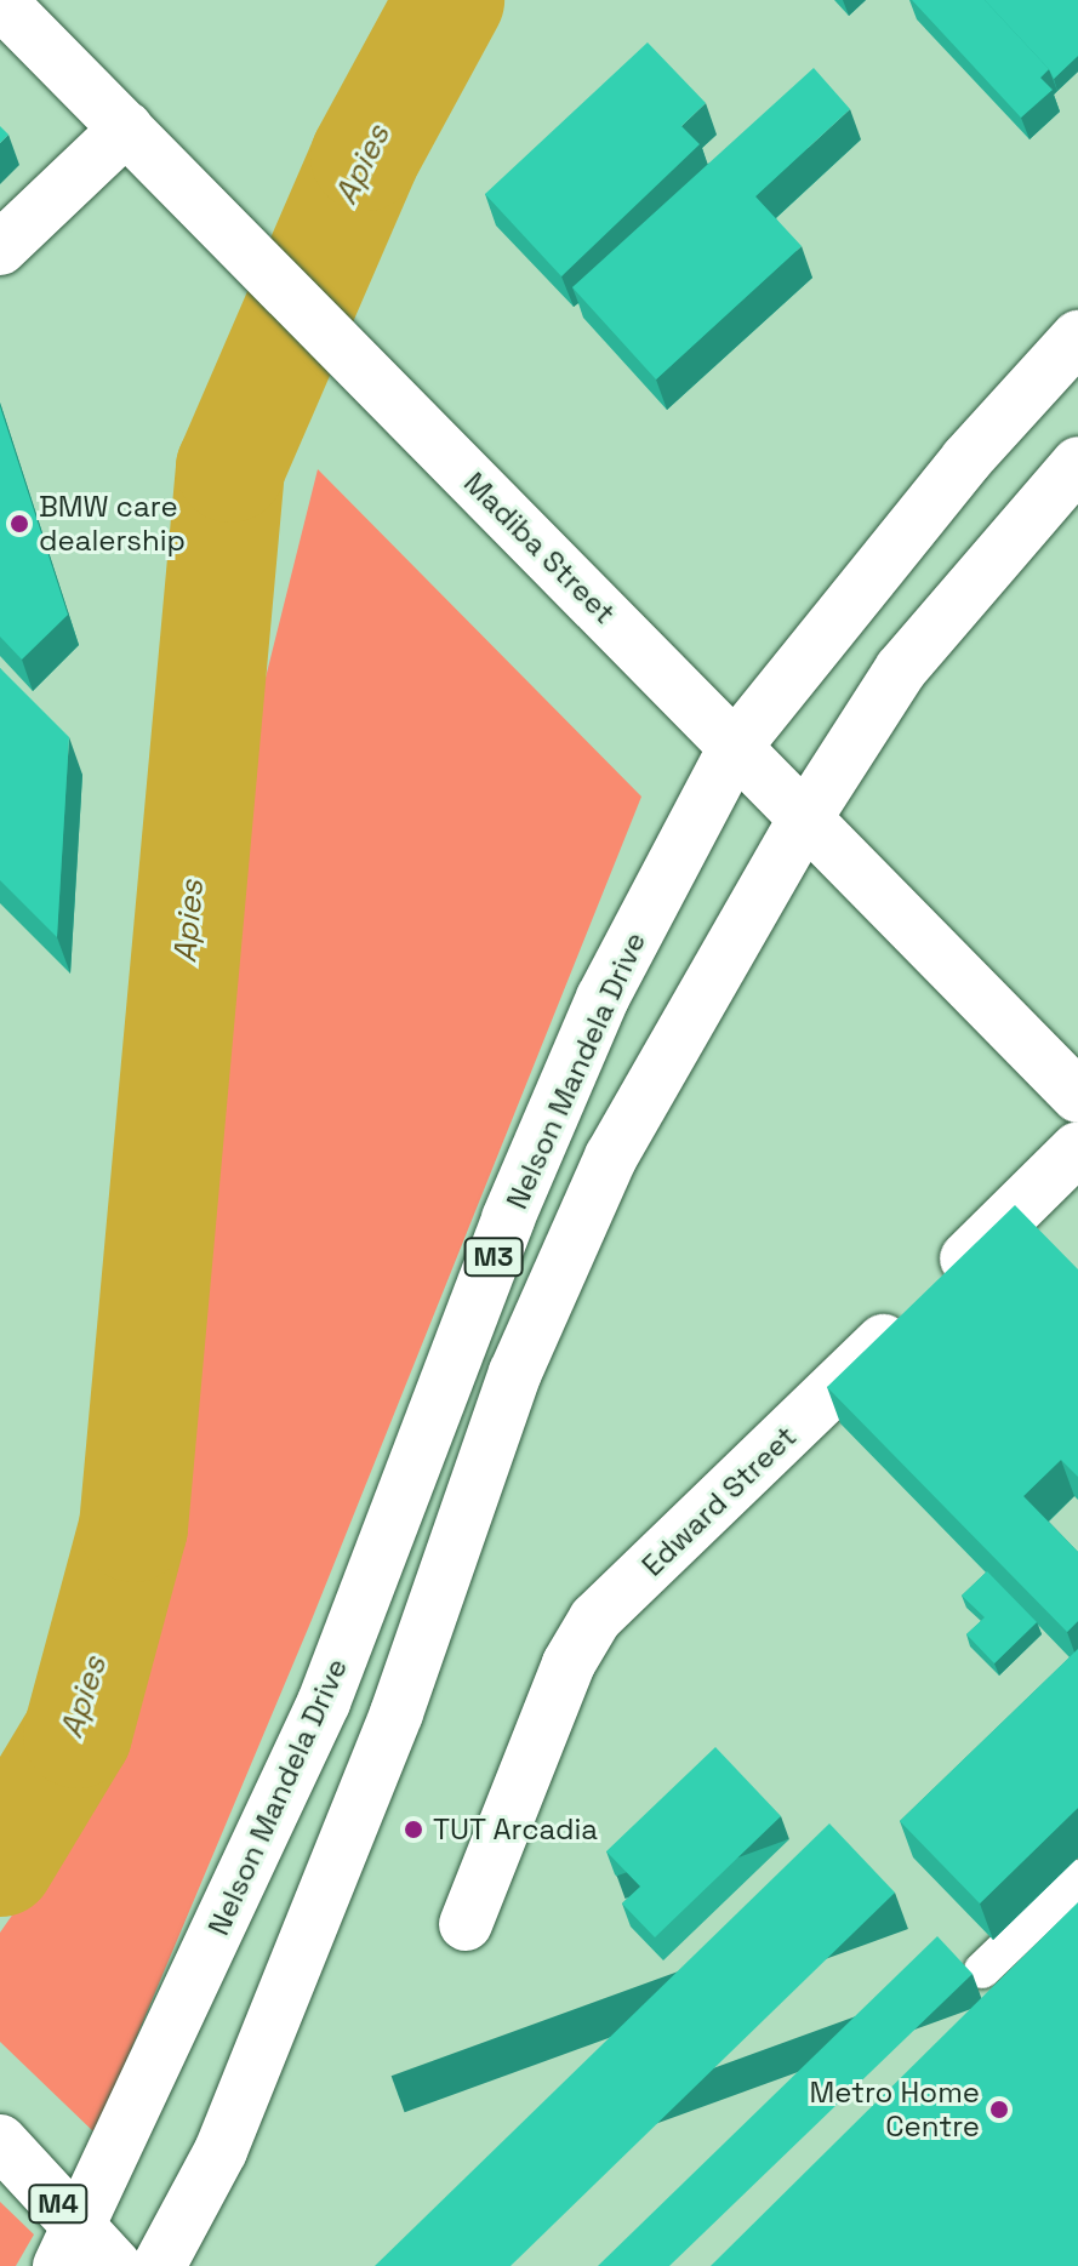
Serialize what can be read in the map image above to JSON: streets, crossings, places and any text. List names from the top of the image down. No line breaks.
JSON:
{"streets":{"main road":["Madiba Street","Nelson Mandela Drive","M3","Edward Street","M4"]},"crossings":[["Madiba Street","Nelson Mandela Drive"],["Madiba Street","M3"],["Nelson Mandela Drive","M4"]],"water":["Apies"],"places":["BMW care dealership","TUT Arcadia","Metro Home Centre"]}
